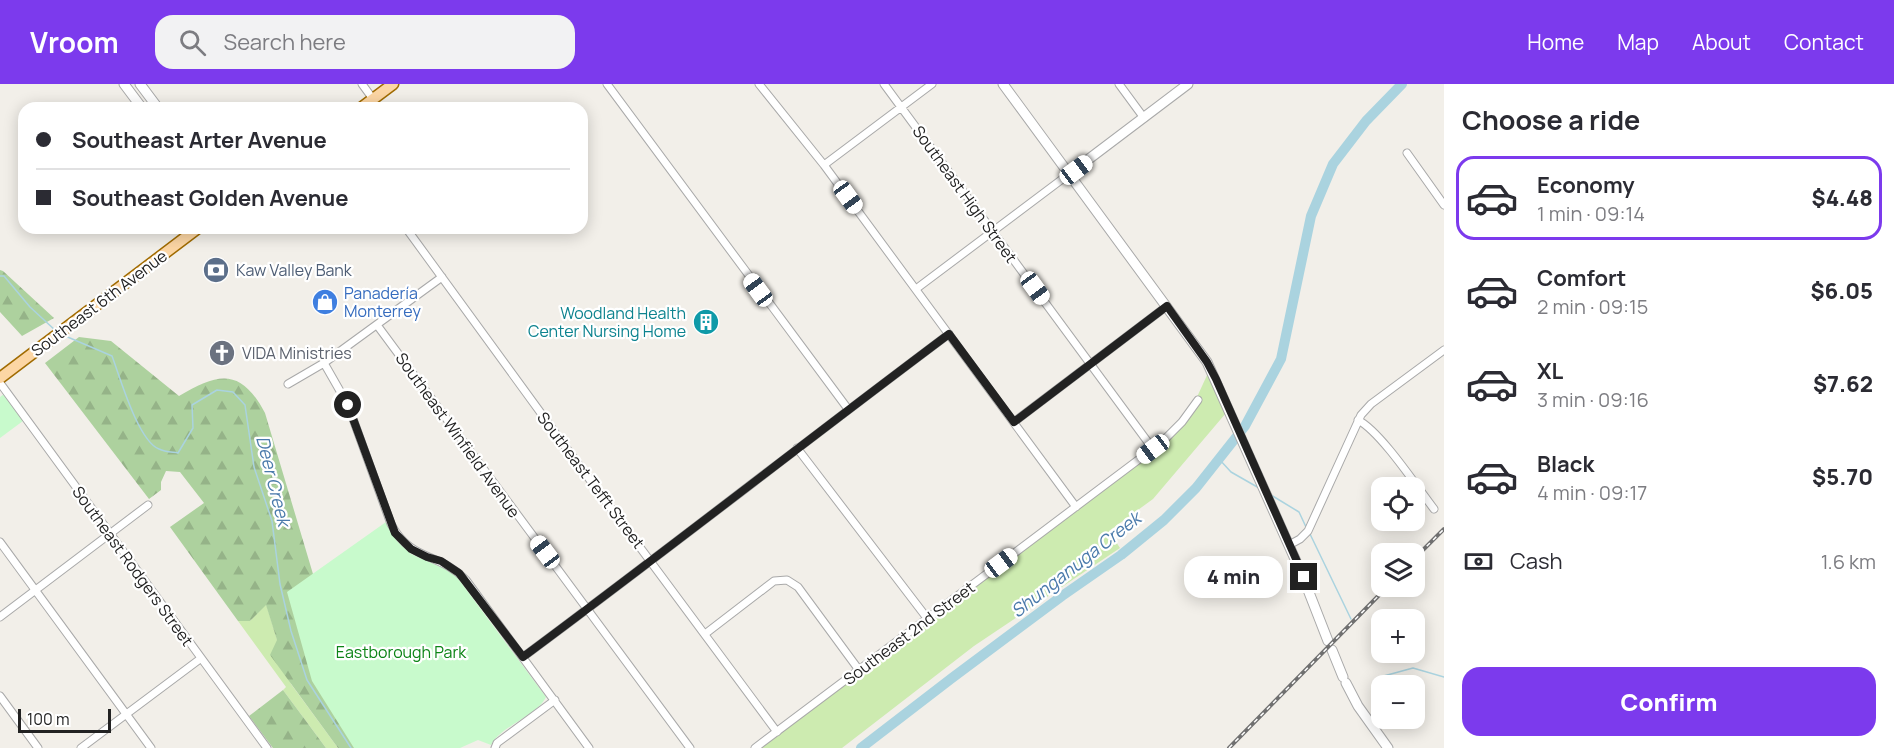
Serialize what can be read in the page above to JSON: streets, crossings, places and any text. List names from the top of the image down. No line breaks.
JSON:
{"streets":{"main road":["Southeast 6th Avenue"],"street":["Southeast High Street","Southeast Winfield Avenue","Southeast Tefft Street","Southeast Rodgers Street","Southeast 2nd Street"]},"crossings":[["Southeast High Street","Southeast 2nd Street"],["Southeast Tefft Street","Southeast 2nd Street"]],"water":["Deer Creek","Shunganuga Creek"],"parks":["Eastborough Park"],"places":{"bank":["Kaw Valley Bank"],"shop":["Panadería Monterrey"],"building":["Woodland Health Center Nursing Home"],"church":["VIDA Ministries"]},"scale_bar":"100 m","page":{"header":"Vroom","search":"Search here","nav":["Home","Map","About","Contact"],"heading":"Choose a ride","banner":["Southeast Arter Avenue","Southeast Golden Avenue"],"list":[{"name":"Economy","note":"1 min · 09:14","value":"$4.48"},{"name":"Comfort","note":"2 min · 09:15","value":"$6.05"},{"name":"XL","note":"3 min · 09:16","value":"$7.62"},{"name":"Black","note":"4 min · 09:17","value":"$5.70"}],"map_buttons":["+","−"],"pay":["Cash","1.6 km"],"bubble":"4 min","buttons":"Confirm","scale":"100 m"}}
